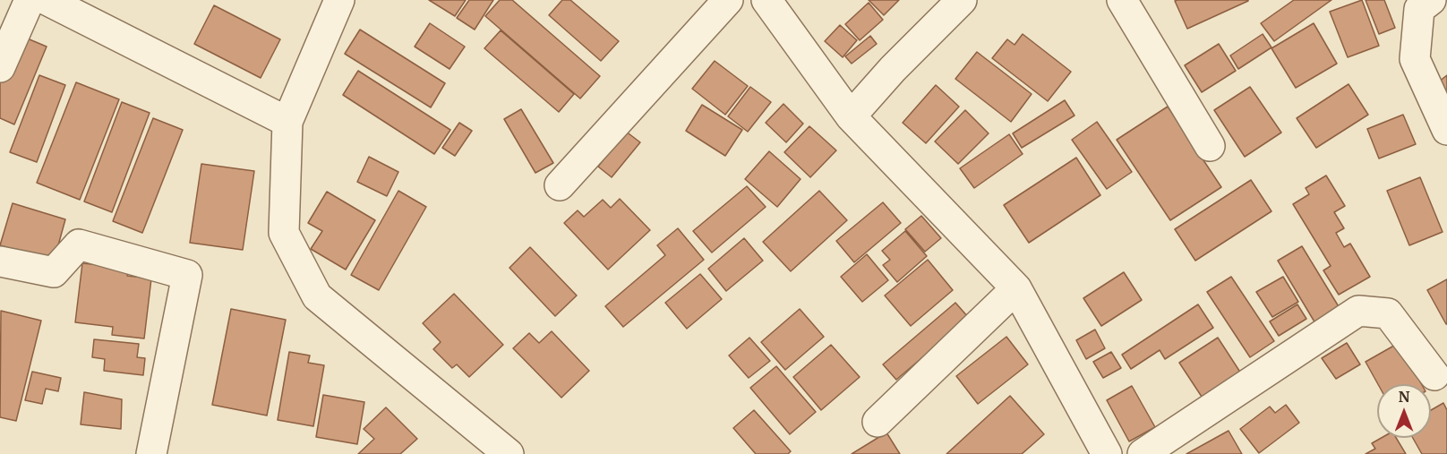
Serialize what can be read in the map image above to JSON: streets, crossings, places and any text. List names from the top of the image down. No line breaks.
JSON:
{"north":"top"}
